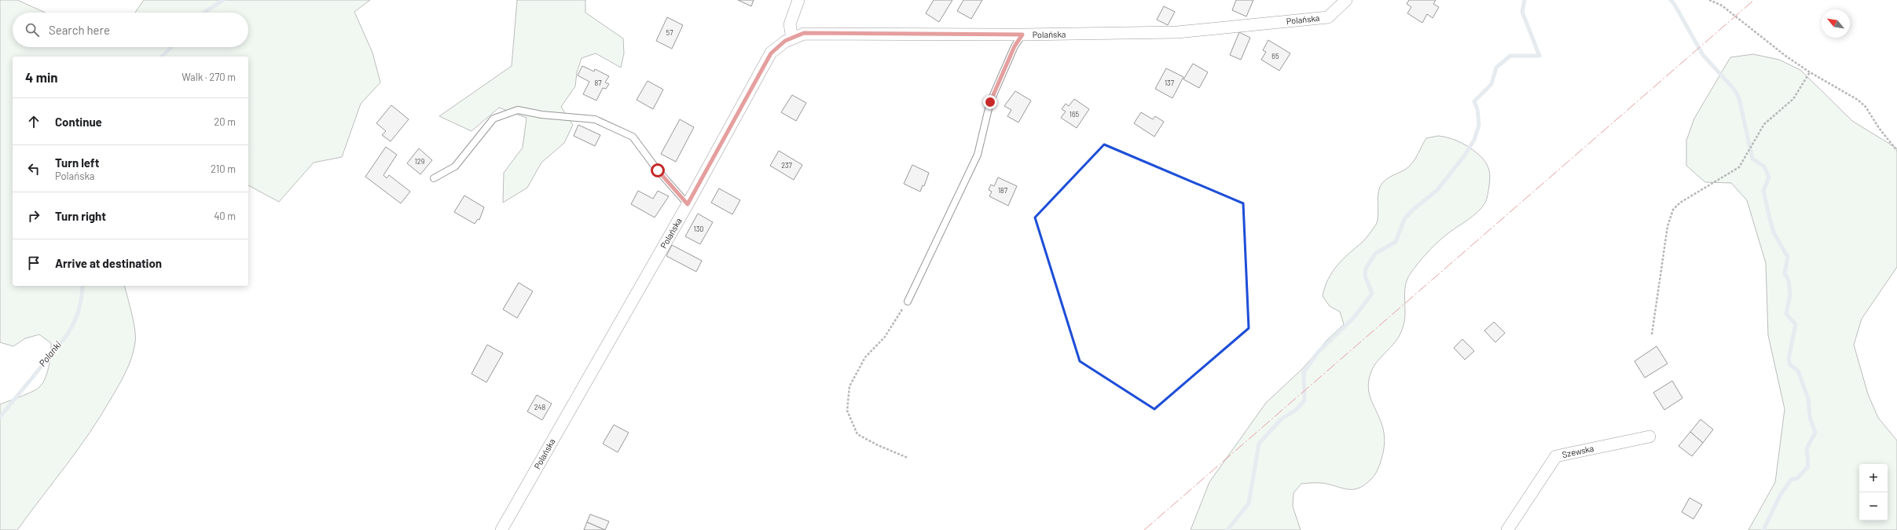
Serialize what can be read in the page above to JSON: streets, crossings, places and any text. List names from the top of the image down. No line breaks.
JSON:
{"streets":{"street":["Polańska","Szewska"]},"water":["Polanki"],"house_numbers":["57","65","87","137","165","129","237","187","130","248"],"north":"top left","page":{"search":"Search here","heading":["4 min","Walk · 270 m"],"list":[["Continue","20 m"],["Turn left","Polańska","210 m"],["Turn right","40 m"],"Arrive at destination"],"map_buttons":["+","−"]}}
